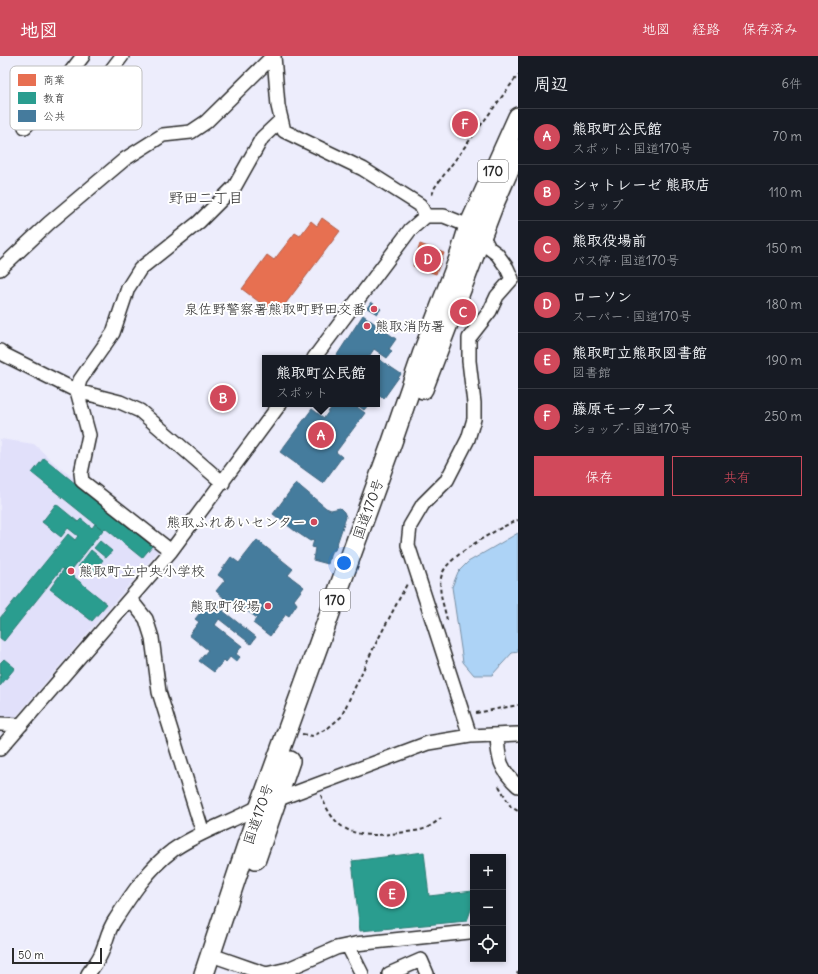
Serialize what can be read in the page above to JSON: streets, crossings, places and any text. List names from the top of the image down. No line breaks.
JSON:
{"streets":{"highway":["170","国道170号"]},"districts":["野田二丁目"],"places":["泉佐野警察署熊取町野田交番","熊取消防署","熊取ふれあいセンター","熊取町立中央小学校","熊取町役場"],"legend":["商業","教育","公共"],"scale_bar":"50 m","page":{"header":"地図","nav":["地図","経路","保存済み"],"heading":["周辺","6件"],"list":[{"mark":"A","name":"熊取町公民館","note":"スポット · 国道170号","value":"70 m"},{"mark":"B","name":"シャトレーゼ 熊取店","note":"ショップ","value":"110 m"},{"mark":"C","name":"熊取役場前","note":"バス停 · 国道170号","value":"150 m"},{"mark":"D","name":"ローソン","note":"スーパー · 国道170号","value":"180 m"},{"mark":"E","name":"熊取町立熊取図書館","note":"図書館","value":"190 m"},{"mark":"F","name":"藤原モータース","note":"ショップ · 国道170号","value":"250 m"}],"pins":["F","D","C","B","A","E"],"popup":["熊取町公民館","スポット"],"buttons":["保存","共有"],"map_buttons":["+","−"],"scale":"50 m"}}
